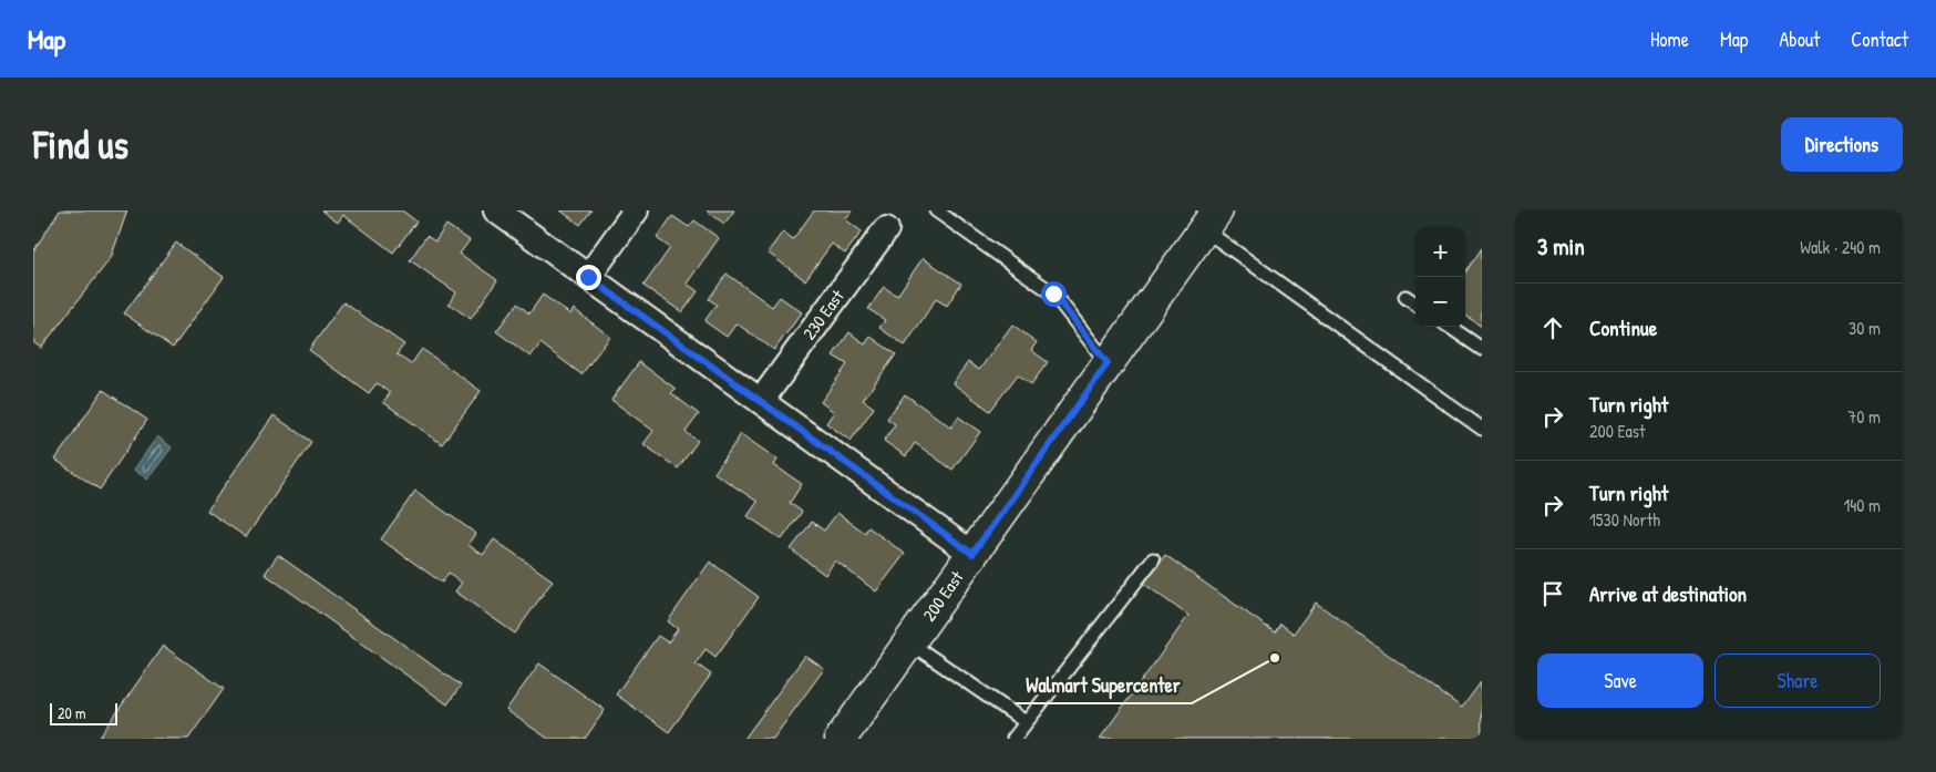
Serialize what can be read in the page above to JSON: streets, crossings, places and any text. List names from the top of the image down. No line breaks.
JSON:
{"streets":{"main road":["200 East"],"street":["230 East"]},"places":["Walmart Supercenter"],"scale_bar":"20 m","page":{"header":"Map","nav":["Home","Map","About","Contact"],"buttons":["Directions",["Save","Share"]],"title":"Find us","heading":["3 min","Walk · 240 m"],"map_buttons":["+","−"],"list":[["Continue","30 m"],["Turn right","200 East","70 m"],["Turn right","1530 North","140 m"],"Arrive at destination"],"scale":"20 m"}}
